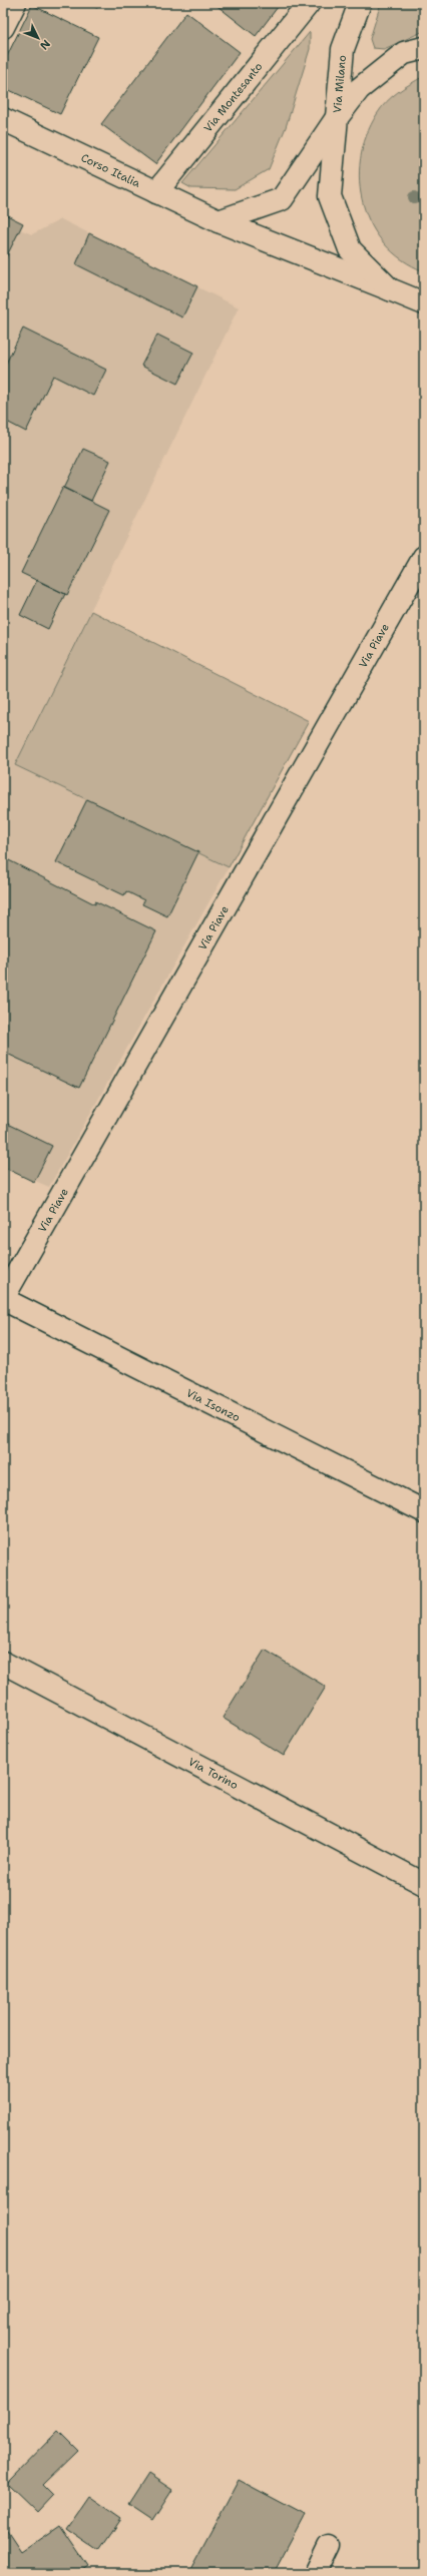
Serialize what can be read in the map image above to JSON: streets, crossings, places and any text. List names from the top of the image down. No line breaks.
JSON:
{"streets":{"street":["Via Milano","Via Montesanto","Corso Italia","Via Piave","Via Isonzo","Via Torino"]},"crossings":[["Via Milano","Corso Italia"],["Via Montesanto","Corso Italia"],["Via Piave","Via Isonzo"]],"north":"bottom right"}
